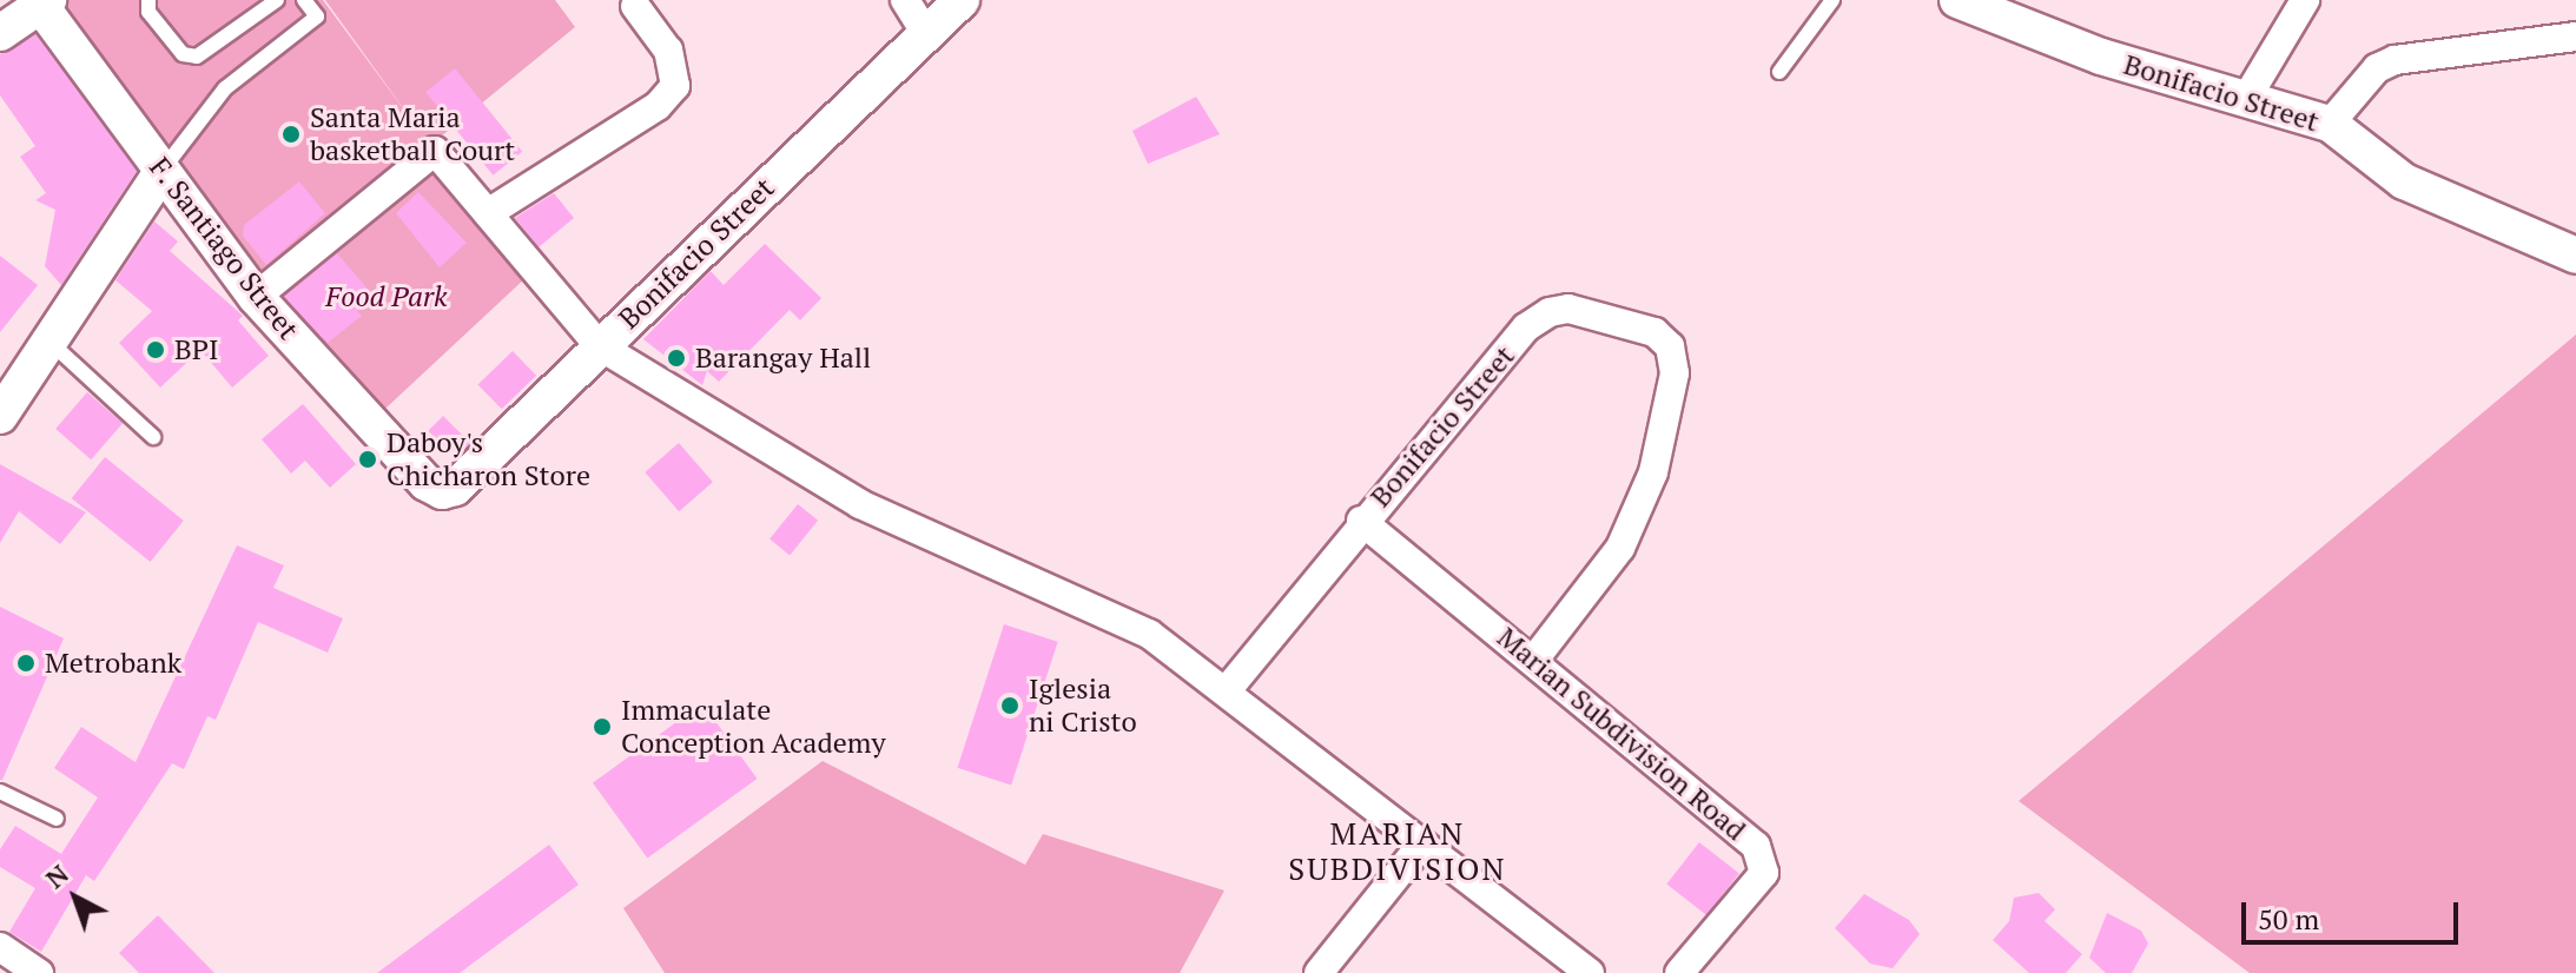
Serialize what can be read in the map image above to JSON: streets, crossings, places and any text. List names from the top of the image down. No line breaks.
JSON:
{"streets":{"street":["Bonifacio Street","F. Santiago Street","Marian Subdivision Road"]},"crossings":[["Bonifacio Street","F. Santiago Street"],["Bonifacio Street","Marian Subdivision Road"]],"districts":["MARIAN SUBDIVISION"],"parks":["Food Park"],"places":["Santa Maria basketball Court","BPI","Barangay Hall","Daboy's Chicharon Store","Metrobank","Iglesia ni Cristo","Immaculate Conception Academy"],"scale_bar":"50 m","north":"top left"}
